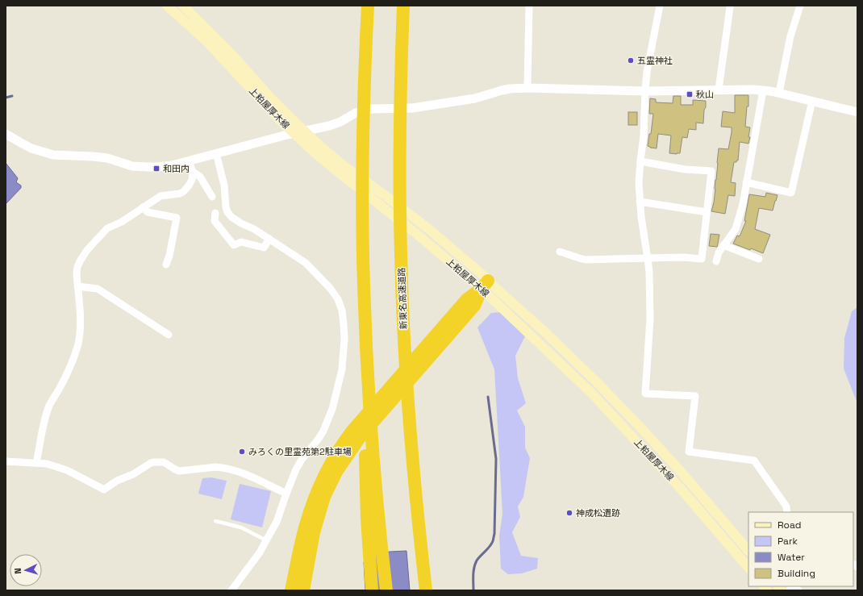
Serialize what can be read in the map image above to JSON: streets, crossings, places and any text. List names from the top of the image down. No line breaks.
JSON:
{"streets":{"highway":["新東名高速道路"],"main road":["上粕屋厚木線"]},"places":{"other":["五霊神社","みろくの里霊苑第2駐車場","神成松遺跡"],"transit":["秋山","和田内"]},"legend":["Road","Park","Water","Building"],"north":"left"}
